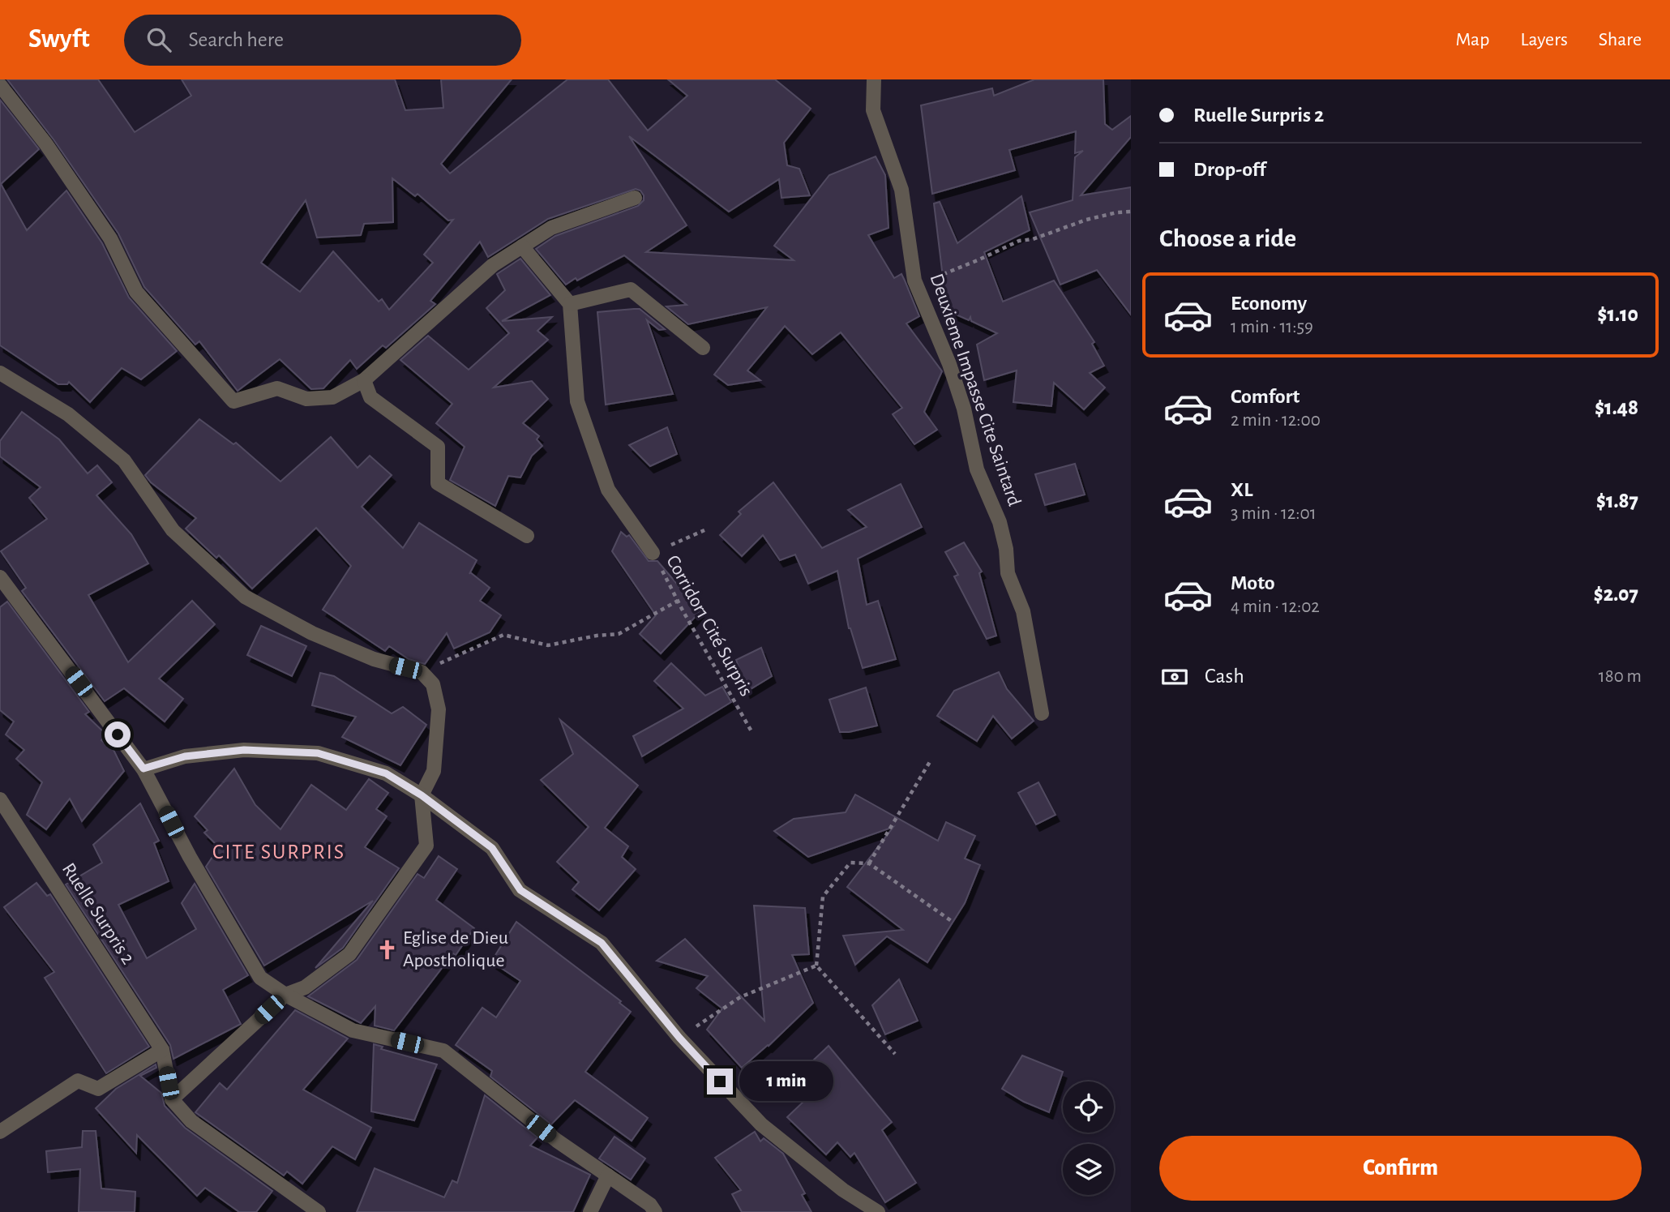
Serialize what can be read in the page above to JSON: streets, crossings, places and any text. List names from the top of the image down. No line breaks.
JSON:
{"streets":{"street":["Deuxieme Impasse Cite Saintard","Ruelle Surpris 2"],"path":["Corridor1 Cité Surpris"]},"districts":["CITE SURPRIS"],"places":{"church":["Eglise de Dieu Apostholique"]},"page":{"header":"Swyft","search":"Search here","nav":["Map","Layers","Share"],"banner":["Ruelle Surpris 2","Drop-off"],"heading":"Choose a ride","list":[{"name":"Economy","note":"1 min · 11:59","value":"$1.10"},{"name":"Comfort","note":"2 min · 12:00","value":"$1.48"},{"name":"XL","note":"3 min · 12:01","value":"$1.87"},{"name":"Moto","note":"4 min · 12:02","value":"$2.07"}],"pay":["Cash","180 m"],"bubble":"1 min","buttons":"Confirm"}}
